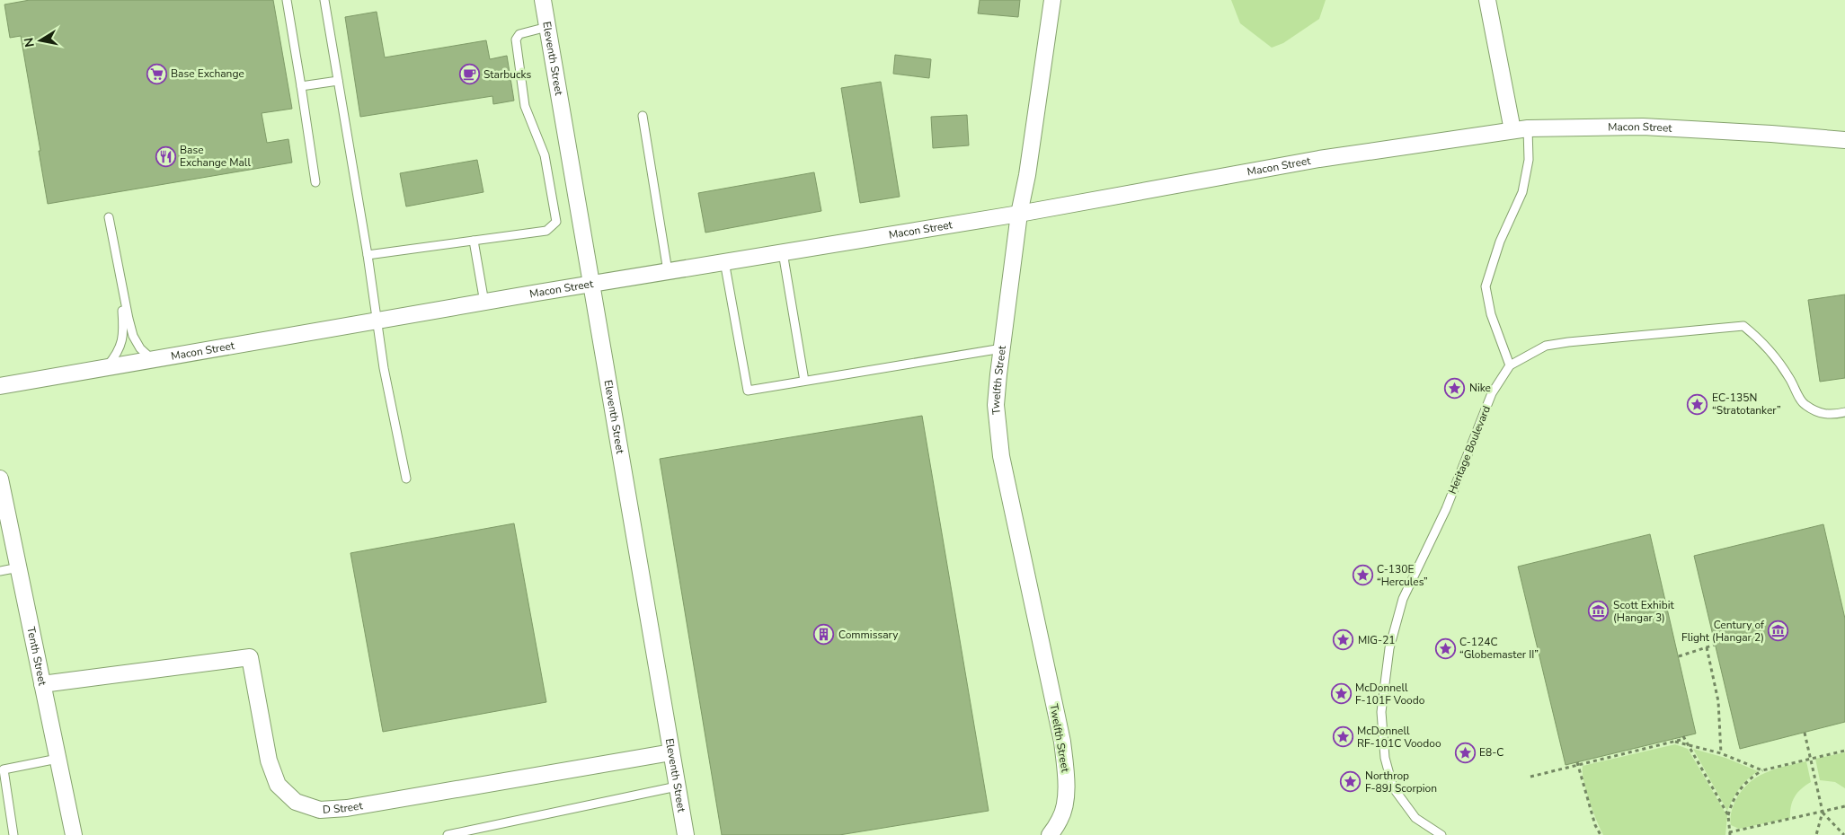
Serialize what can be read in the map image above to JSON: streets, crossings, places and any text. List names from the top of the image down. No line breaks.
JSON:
{"streets":{"street":["Eleventh Street","Macon Street","Twelfth Street","Tenth Street","D Street"],"lane":["Heritage Boulevard"]},"crossings":[["Eleventh Street","Macon Street"],["Eleventh Street","D Street"],["Macon Street","Twelfth Street"],["Tenth Street","D Street"]],"places":{"supermarket":["Base Exchange"],"cafe":["Starbucks"],"restaurant":["Base Exchange Mall"],"place":["Nike","EC-135N “Stratotanker”","C-130E “Hercules”","MIG-21","C-124C “Globemaster II”","McDonnell F-101F Voodo","McDonnell RF-101C Voodoo","E8-C","Northrop F-89J Scorpion"],"museum":["Scott Exhibit (Hangar 3)","Century of Flight (Hangar 2)"],"building":["Commissary"]},"north":"left"}
